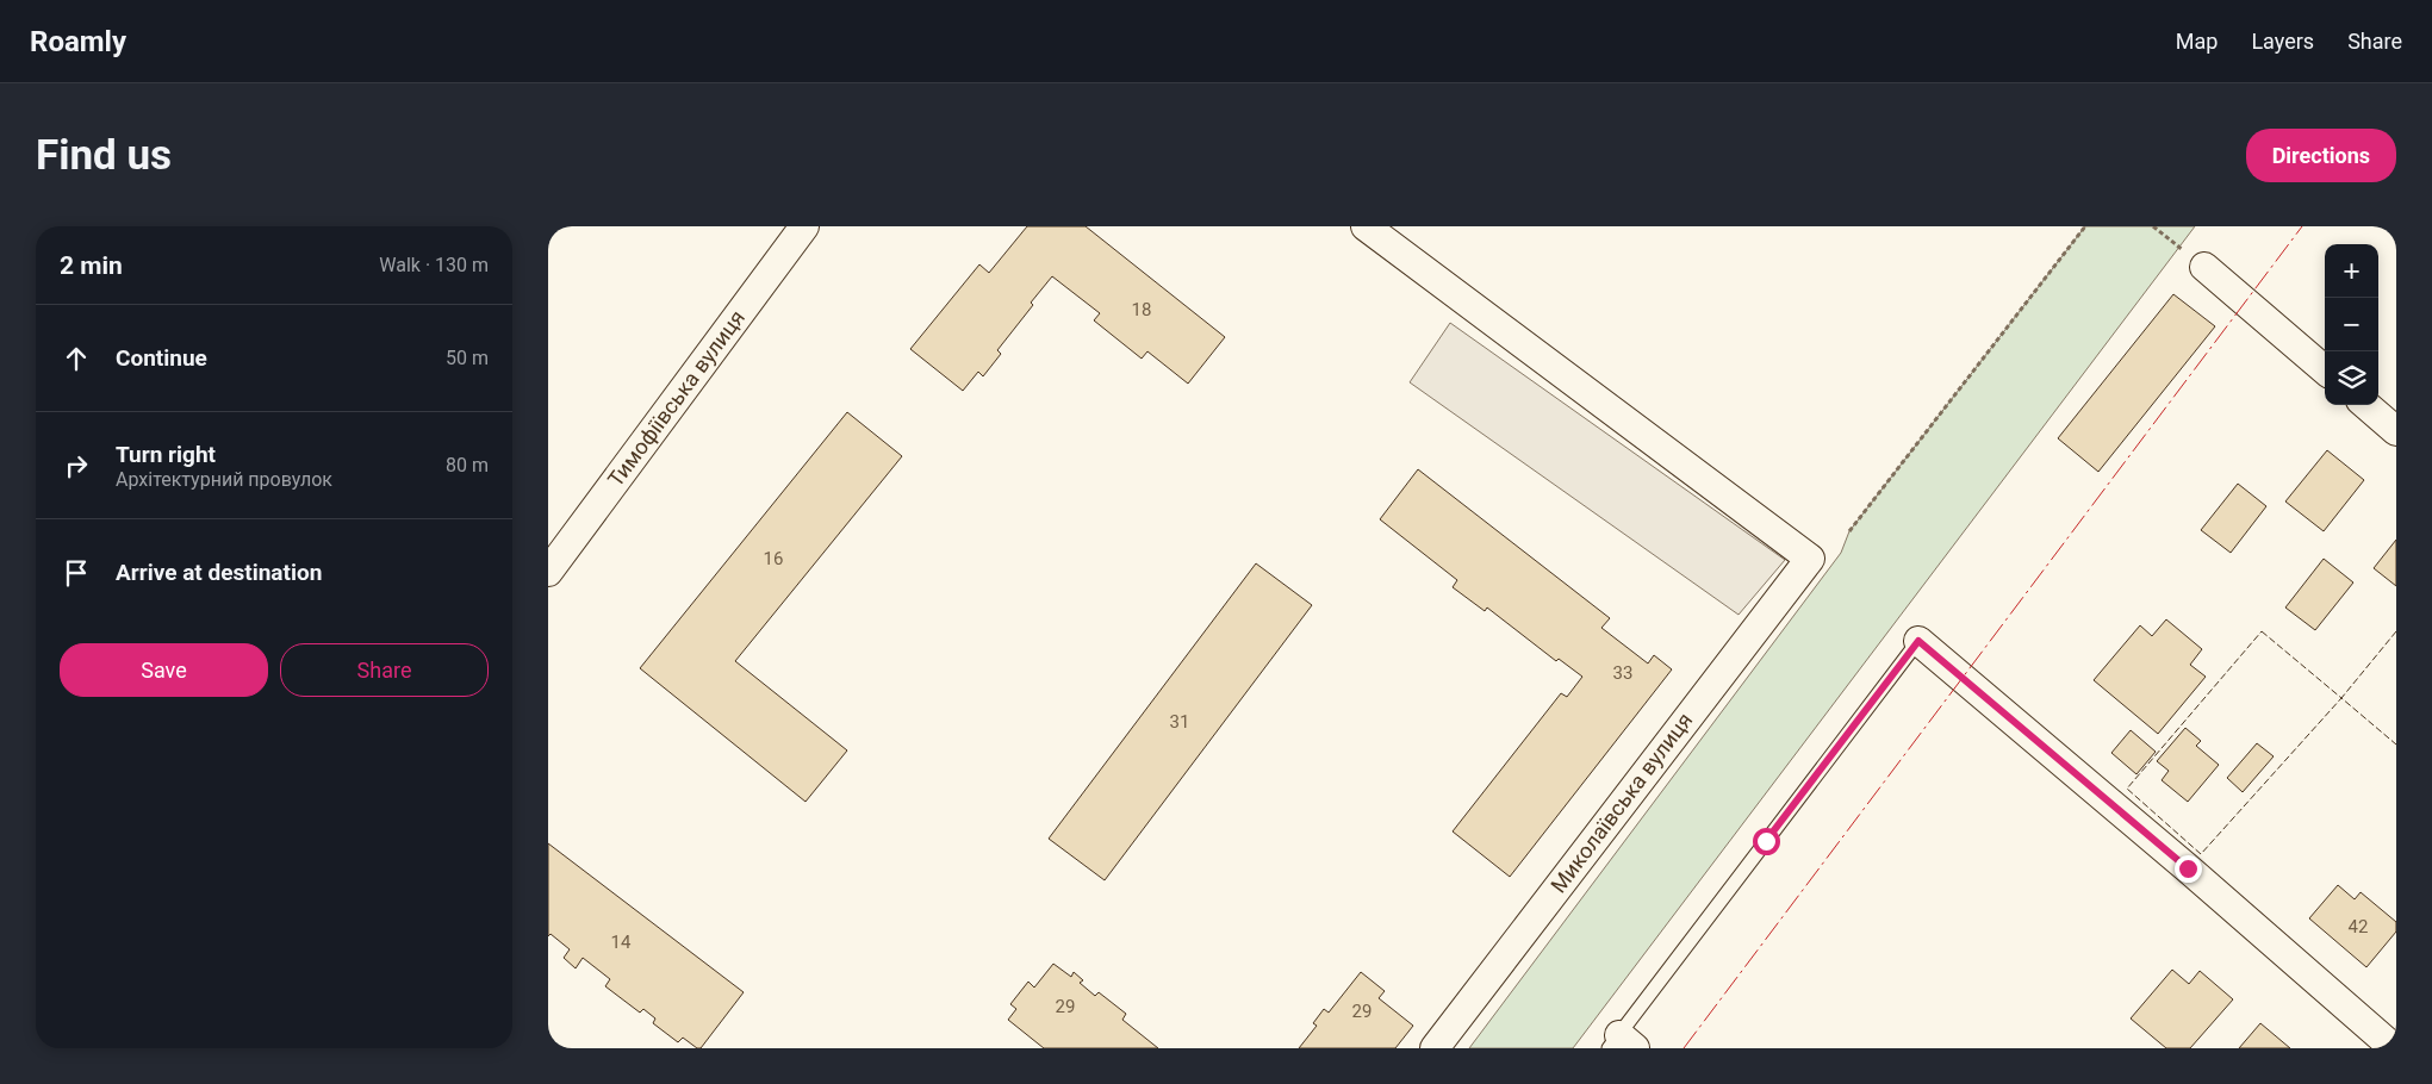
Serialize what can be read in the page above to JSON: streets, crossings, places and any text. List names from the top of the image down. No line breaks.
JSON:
{"streets":{"street":["Тимофіївська вулиця","Миколаївська вулиця"]},"house_numbers":["18","16","33","31","42","14","29","29"],"page":{"header":"Roamly","nav":["Map","Layers","Share"],"buttons":["Directions",["Save","Share"]],"title":"Find us","heading":["2 min","Walk · 130 m"],"map_buttons":["+","−"],"list":[["Continue","50 m"],["Turn right","Архітектурний провулок","80 m"],"Arrive at destination"]}}
